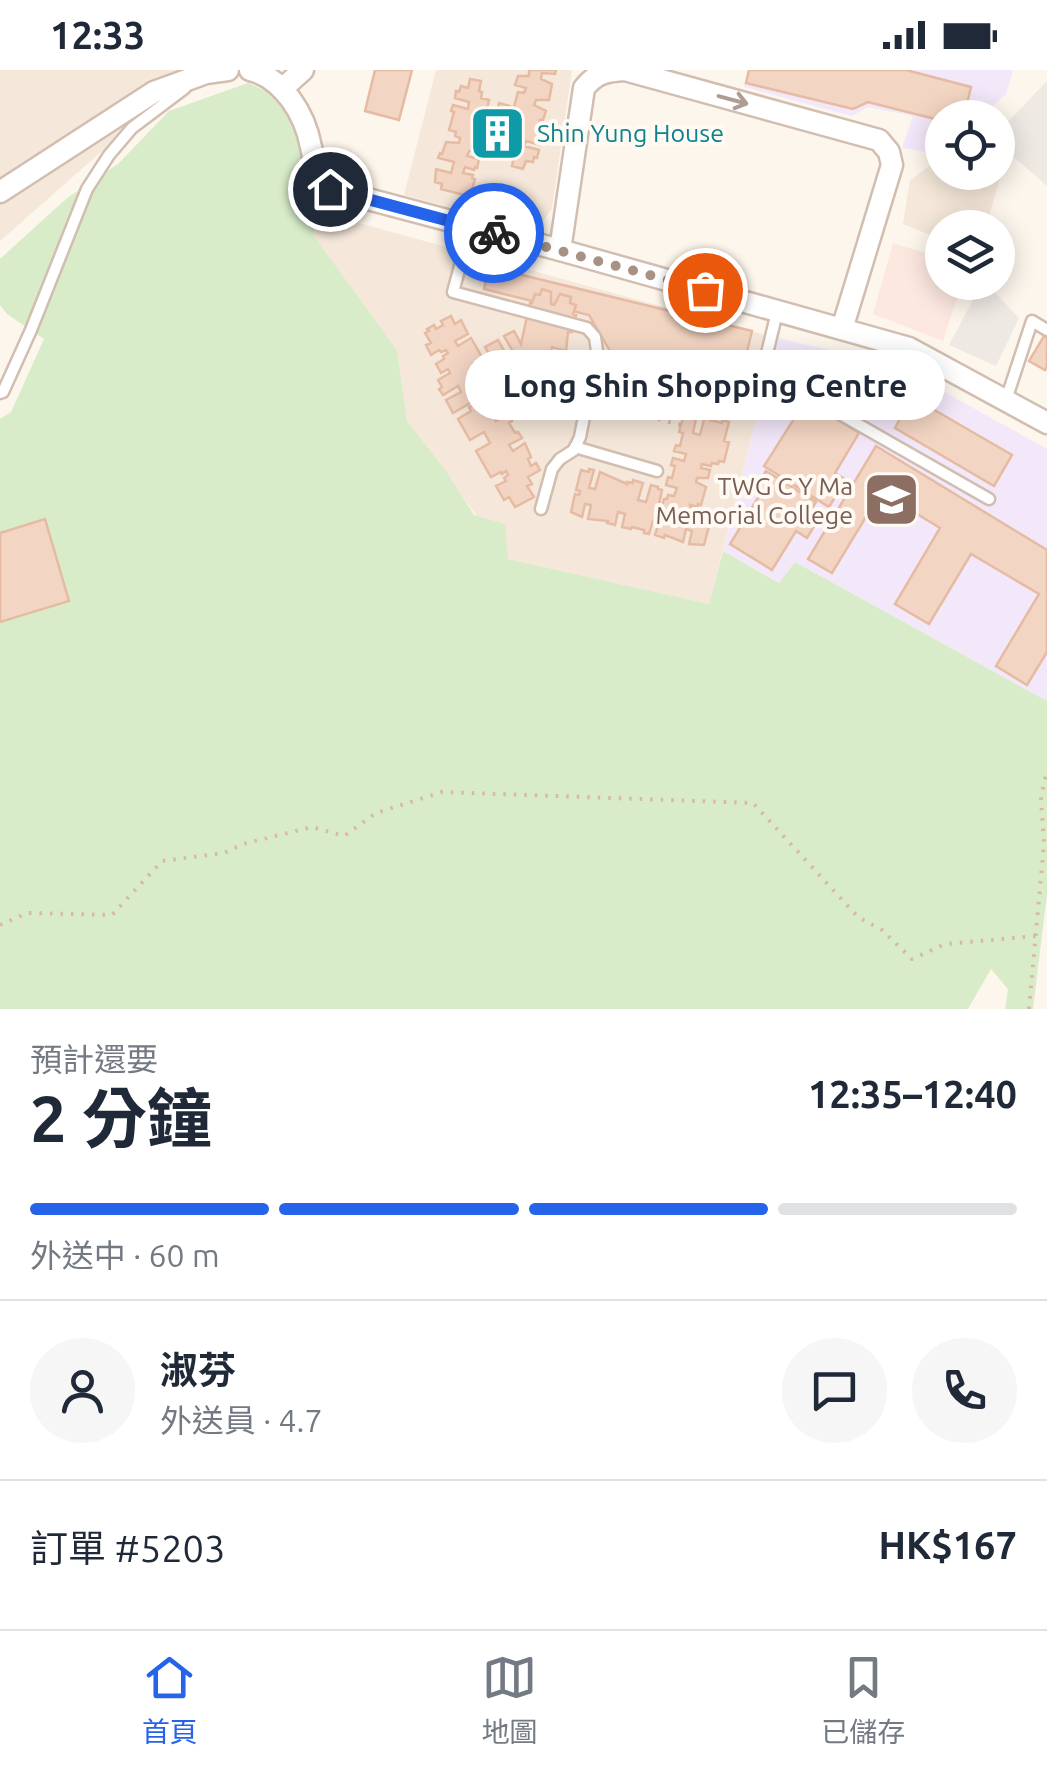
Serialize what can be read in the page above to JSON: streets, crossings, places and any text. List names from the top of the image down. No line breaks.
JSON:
{"places":{"building":["Shin Yung House"],"other":["Long Shin Shopping Centre"],"school or university":["TWG C Y Ma Memorial College"]},"page":{"status":"12:33","bubble":"Long Shin Shopping Centre","heading":["2 分鐘","預計還要","12:35–12:40"],"panel":["淑芬","外送員 · 4.7","訂單 #5203","HK$167"],"bar":"外送中 · 60 m","tabs":["首頁","地圖","已儲存"]}}
